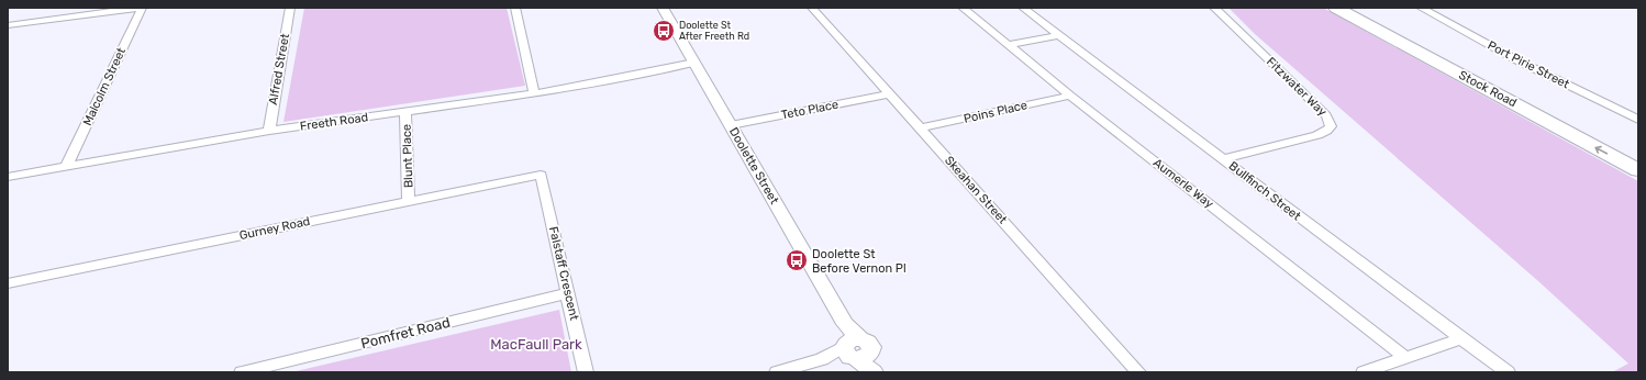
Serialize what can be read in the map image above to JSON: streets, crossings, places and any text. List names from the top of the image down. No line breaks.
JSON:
{"streets":{"highway":["Stock Road"],"street":["Port Pirie Street","Alfred Street","Malcolm Street","Fitzwater Way","Teto Place","Poins Place","Freeth Road","Blunt Place","Doolette Street","Aumerle Way","Skeahan Street","Bullfinch Street","Gurney Road","Falstaff Crescent","Pomfret Road"]},"crossings":[["Alfred Street","Freeth Road"],["Malcolm Street","Freeth Road"],["Fitzwater Way","Bullfinch Street"],["Teto Place","Doolette Street"],["Teto Place","Skeahan Street"],["Poins Place","Aumerle Way"],["Poins Place","Skeahan Street"],["Freeth Road","Blunt Place"],["Freeth Road","Doolette Street"],["Blunt Place","Gurney Road"],["Gurney Road","Falstaff Crescent"],["Falstaff Crescent","Pomfret Road"]],"parks":["MacFaull Park"],"places":{"bus stop":["Doolette St After Freeth Rd","Doolette St Before Vernon Pl"]}}
